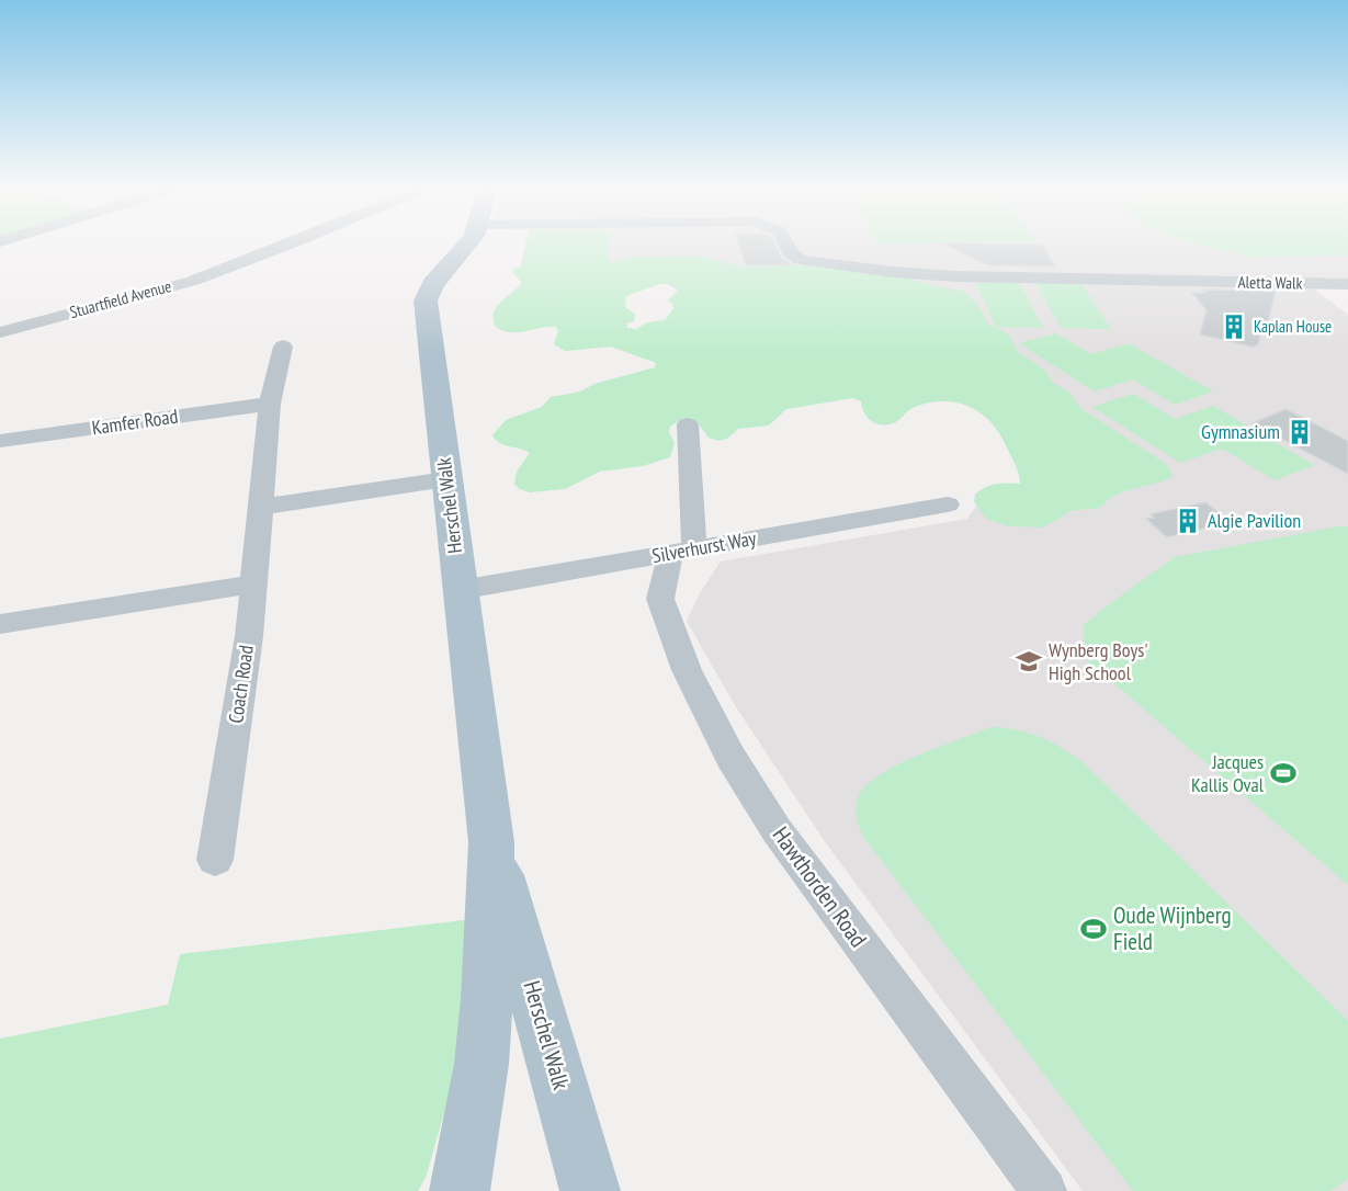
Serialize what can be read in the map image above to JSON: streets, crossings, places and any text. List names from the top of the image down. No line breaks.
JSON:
{"streets":{"main road":["Herschel Walk"],"street":["Aletta Walk","Stuartfield Avenue","Kamfer Road","Silverhurst Way","Coach Road","Hawthorden Road"]},"crossings":[["Kamfer Road","Coach Road"],["Herschel Walk","Silverhurst Way"],["Silverhurst Way","Hawthorden Road"]],"places":{"building":["Kaplan House","Gymnasium","Algie Pavilion"],"school or university":["Wynberg Boys' High School"],"sports":["Jacques Kallis Oval","Oude Wijnberg Field"]}}
